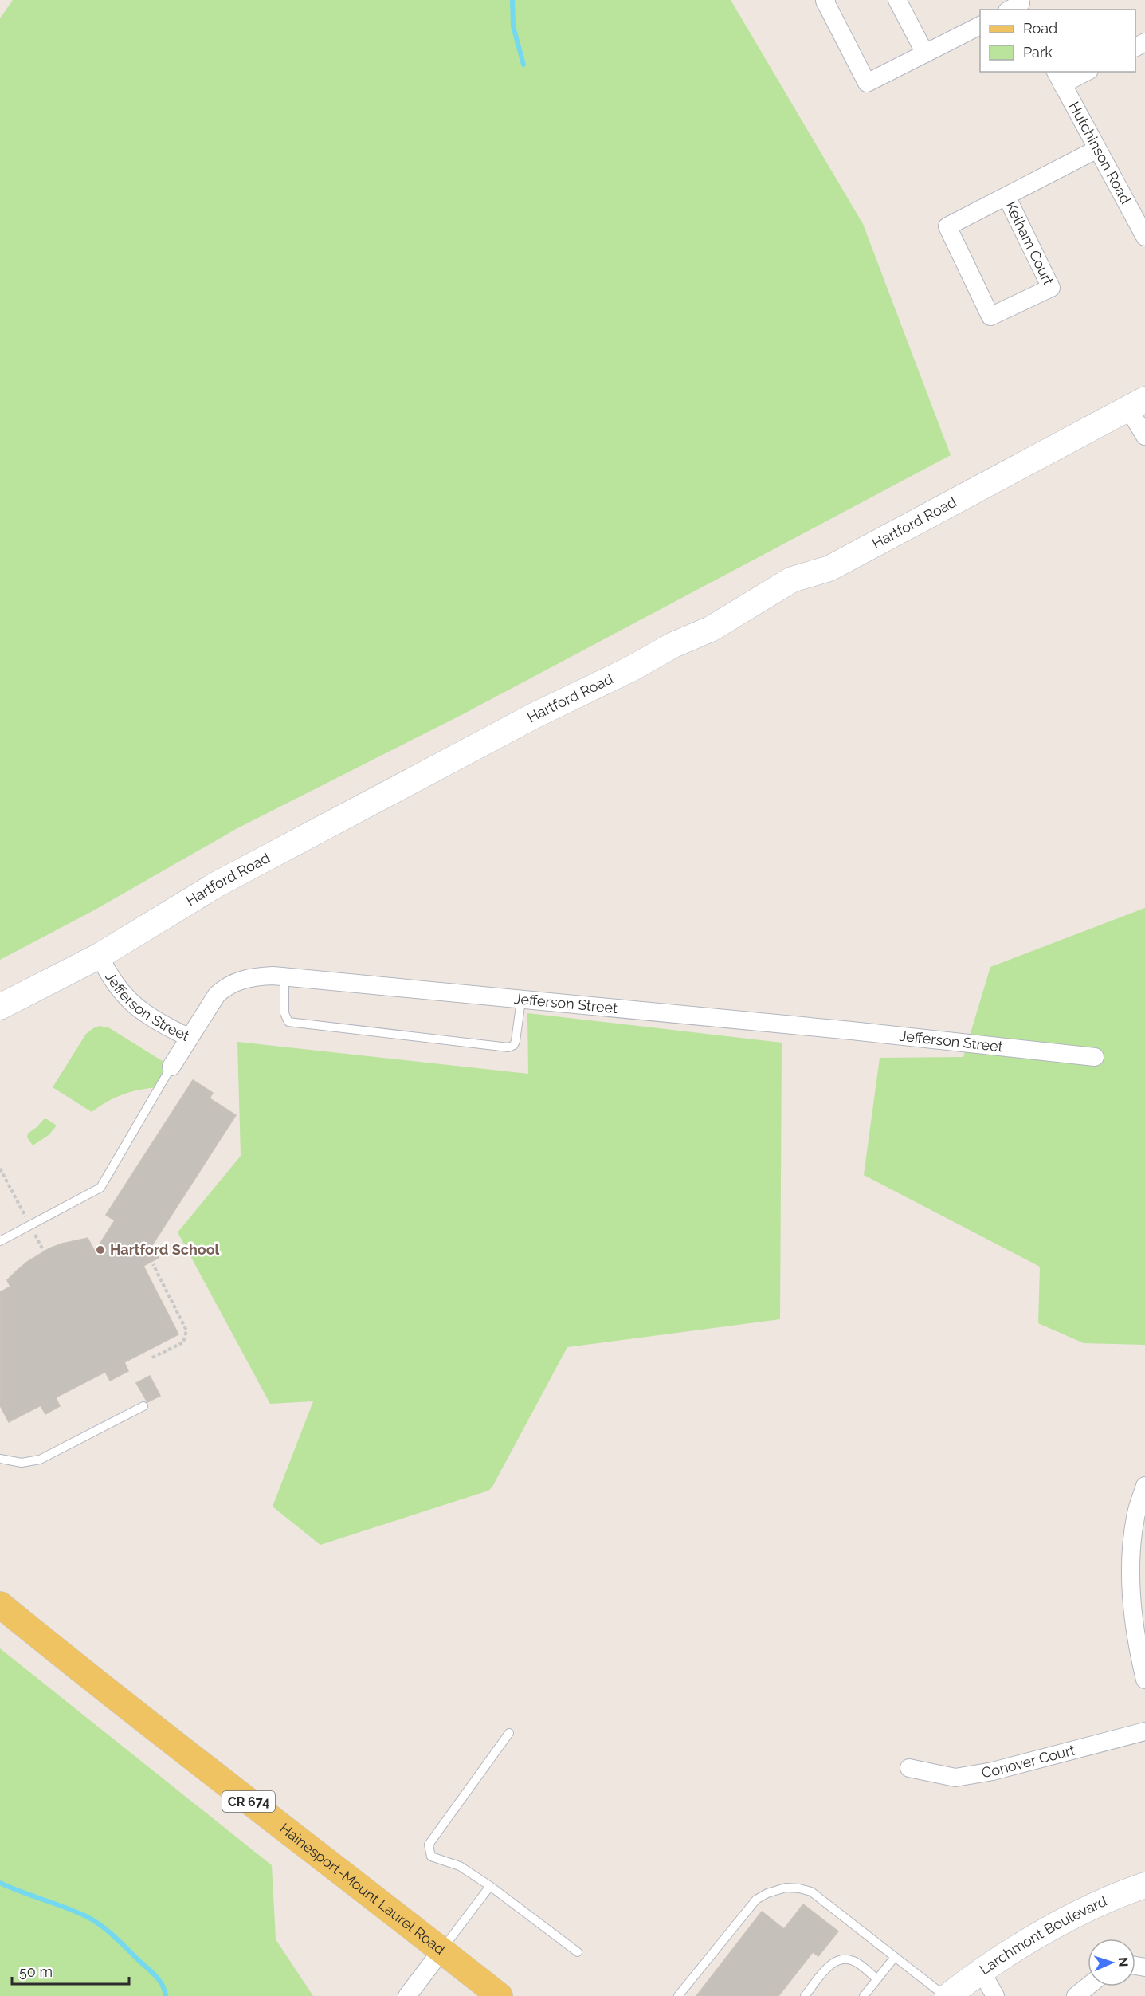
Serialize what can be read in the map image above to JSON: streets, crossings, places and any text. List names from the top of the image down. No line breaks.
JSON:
{"streets":{"main road":["CR 674","Hainesport-Mount Laurel Road"],"street":["Hutchinson Road","Kelham Court","Hartford Road","Jefferson Street","Conover Court","Larchmont Boulevard"]},"crossings":[["Hutchinson Road","Kelham Court"],["Hartford Road","Jefferson Street"]],"places":["Hartford School"],"legend":["Road","Park"],"scale_bar":"50 m","north":"right"}
